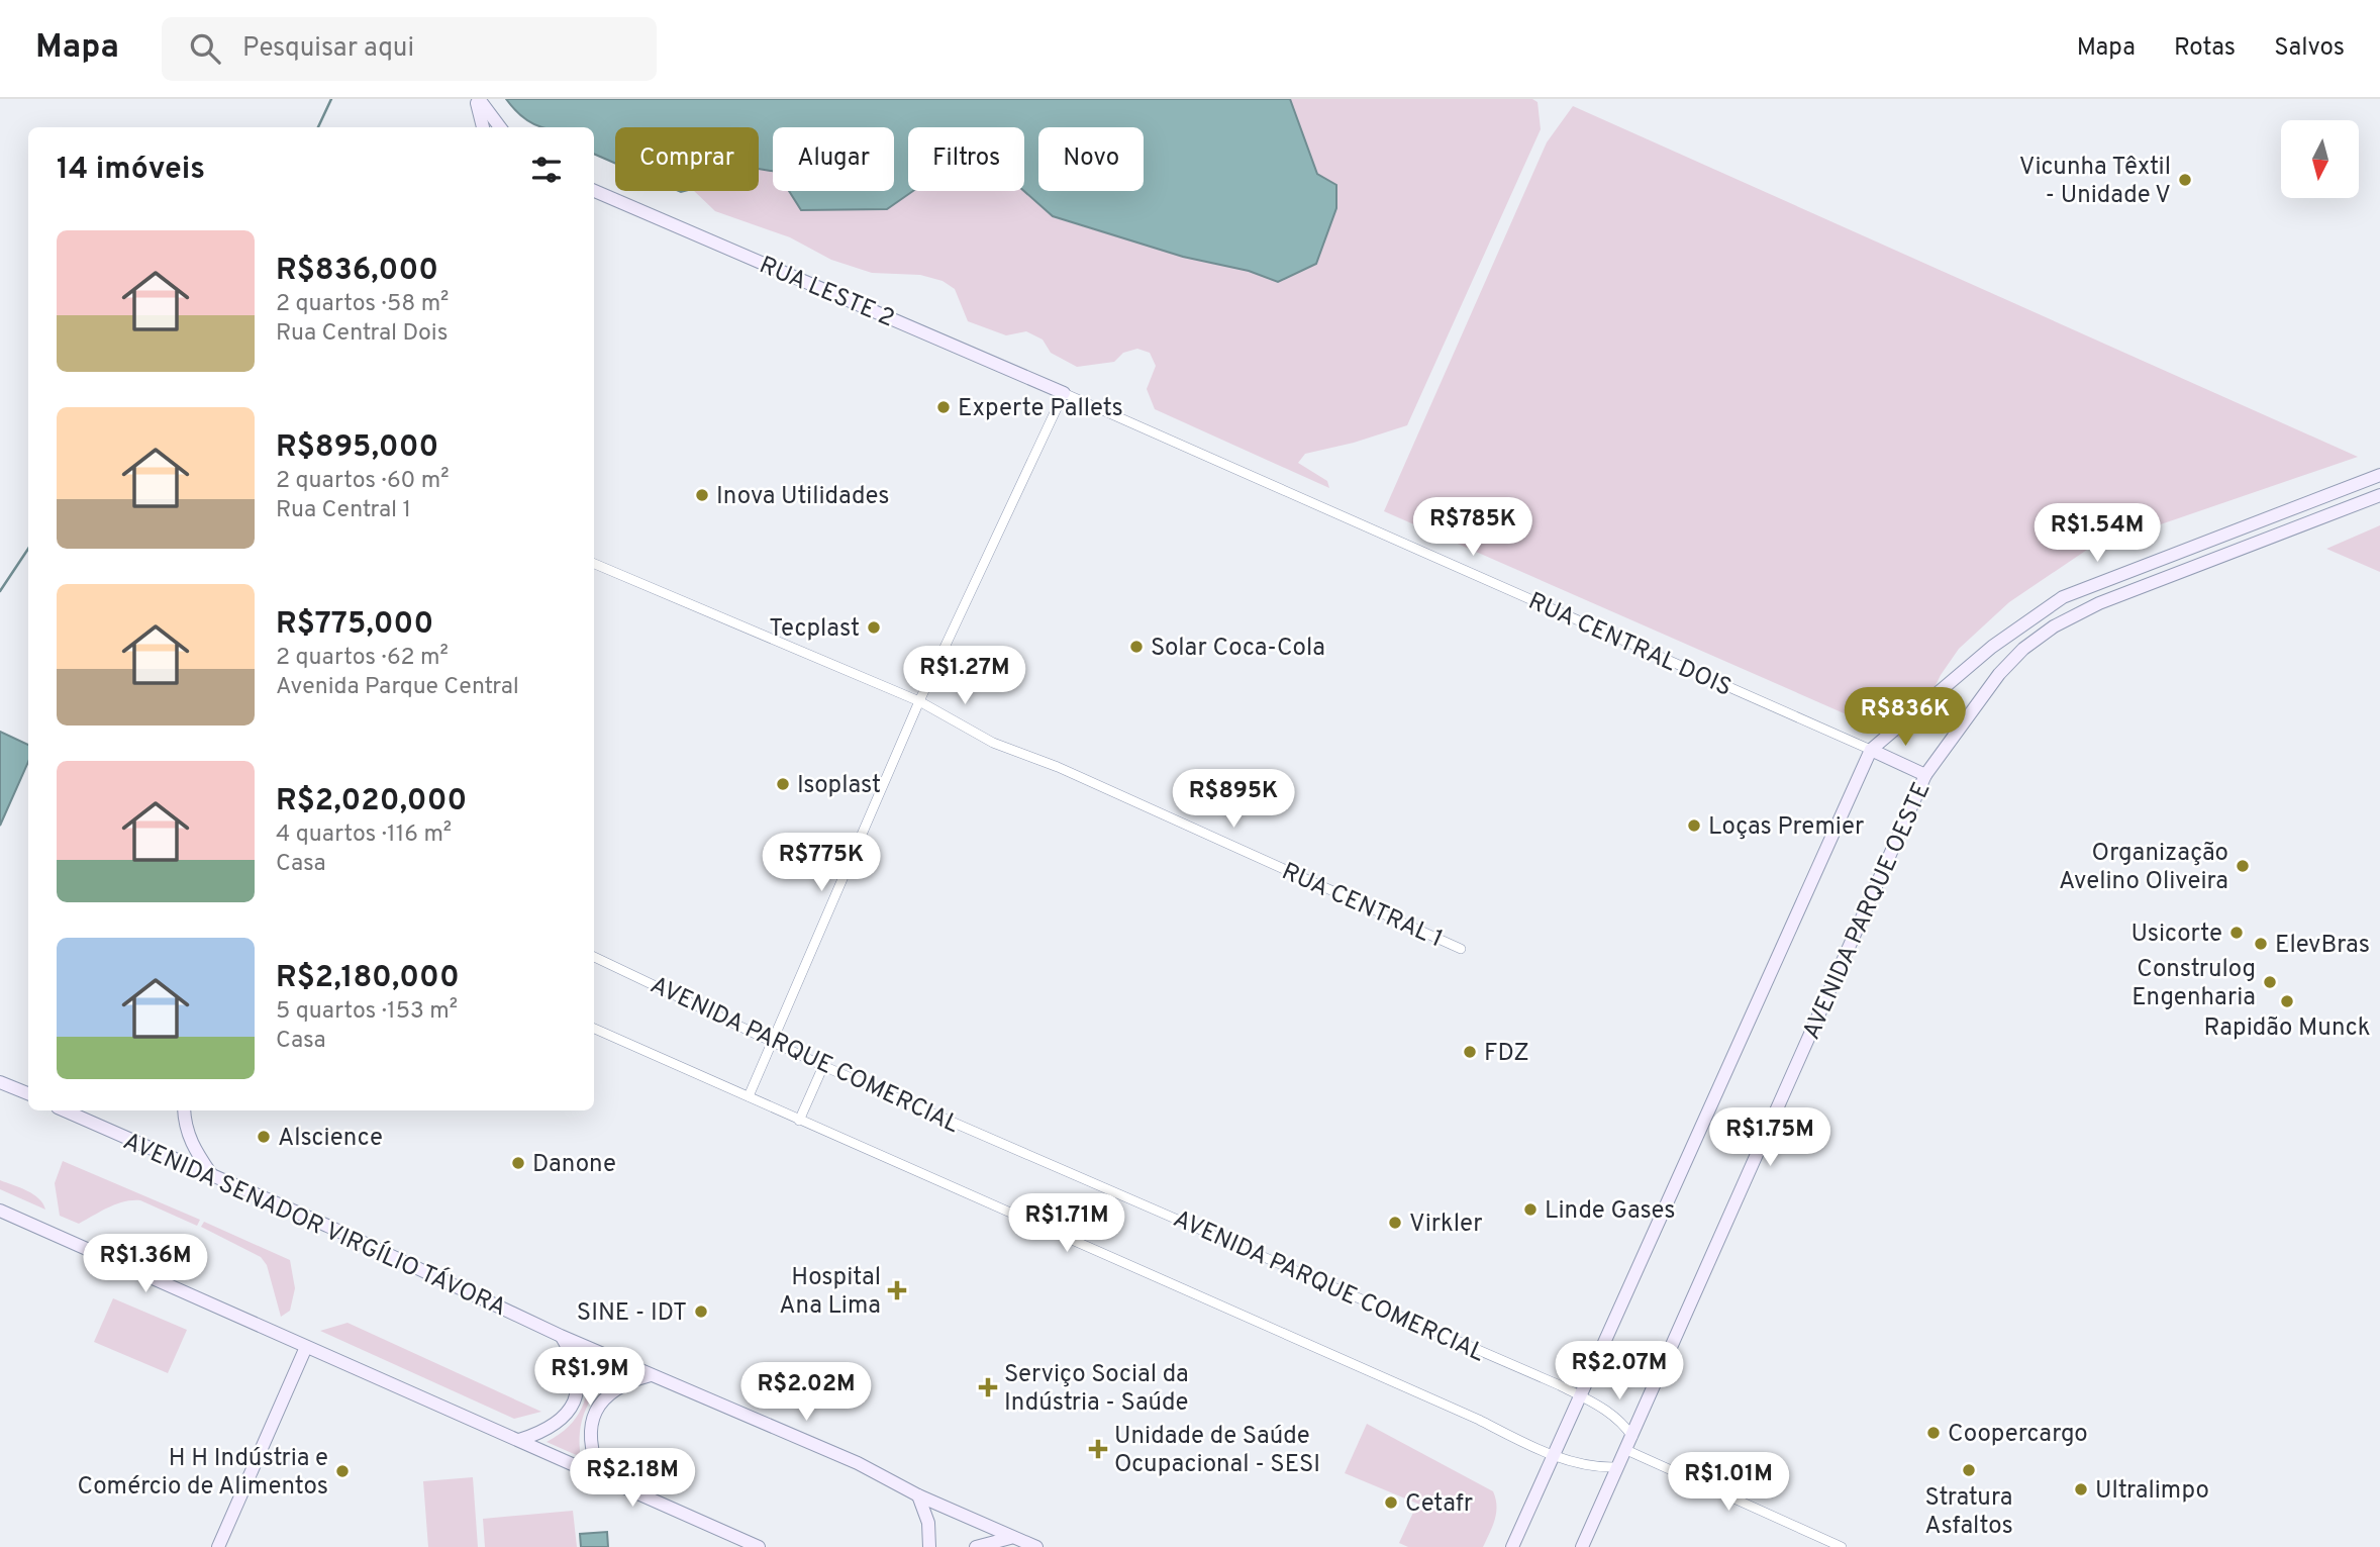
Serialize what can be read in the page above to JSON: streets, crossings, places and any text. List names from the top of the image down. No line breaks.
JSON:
{"streets":{"street":["RUA LESTE 2","RUA CENTRAL DOIS","RUA CENTRAL 1","AVENIDA PARQUE OESTE","AVENIDA PARQUE COMERCIAL","AVENIDA SENADOR VIRGÍLIO TÁVORA"]},"crossings":[["RUA LESTE 2","RUA CENTRAL DOIS"],["RUA CENTRAL DOIS","AVENIDA PARQUE OESTE"],["AVENIDA PARQUE OESTE","AVENIDA PARQUE COMERCIAL"]],"places":{"other":["Vicunha Têxtil - Unidade V","Experte Pallets","Inova Utilidades","Tecplast","Solar Coca-Cola","Isoplast","Loças Premier","Organização Avelino Oliveira","Usicorte","ElevBras","Construlog Engenharia","Rapidão Munck","FDZ","Alscience","Danone","Linde Gases","Virkler","SINE - IDT","Coopercargo","Stratura Asfaltos","H H Indústria e Comércio de Alimentos","Ultralimpo","Cetafr"],"health":["Hospital Ana Lima","Serviço Social da Indústria - Saúde","Unidade de Saúde Ocupacional - SESI"]},"north":"bottom","page":{"header":"Mapa","search":"Pesquisar aqui","nav":["Mapa","Rotas","Salvos"],"chip":["Comprar","Alugar","Filtros","Novo"],"heading":"14 imóveis","list":[{"name":"R$836,000","note":"2 quartos · 58 m² · Rua Central Dois"},{"name":"R$895,000","note":"2 quartos · 60 m² · Rua Central 1"},{"name":"R$775,000","note":"2 quartos · 62 m² · Avenida Parque Central"},{"name":"R$2,020,000","note":"4 quartos · 116 m² · Casa"},{"name":"R$2,180,000","note":"5 quartos · 153 m² · Casa"}],"price":["R$785K","R$1.54M","R$1.27M","R$836K","R$895K","R$775K","R$1.75M","R$1.71M","R$1.36M","R$2.07M","R$1.9M","R$2.02M","R$2.18M","R$1.01M"]}}
